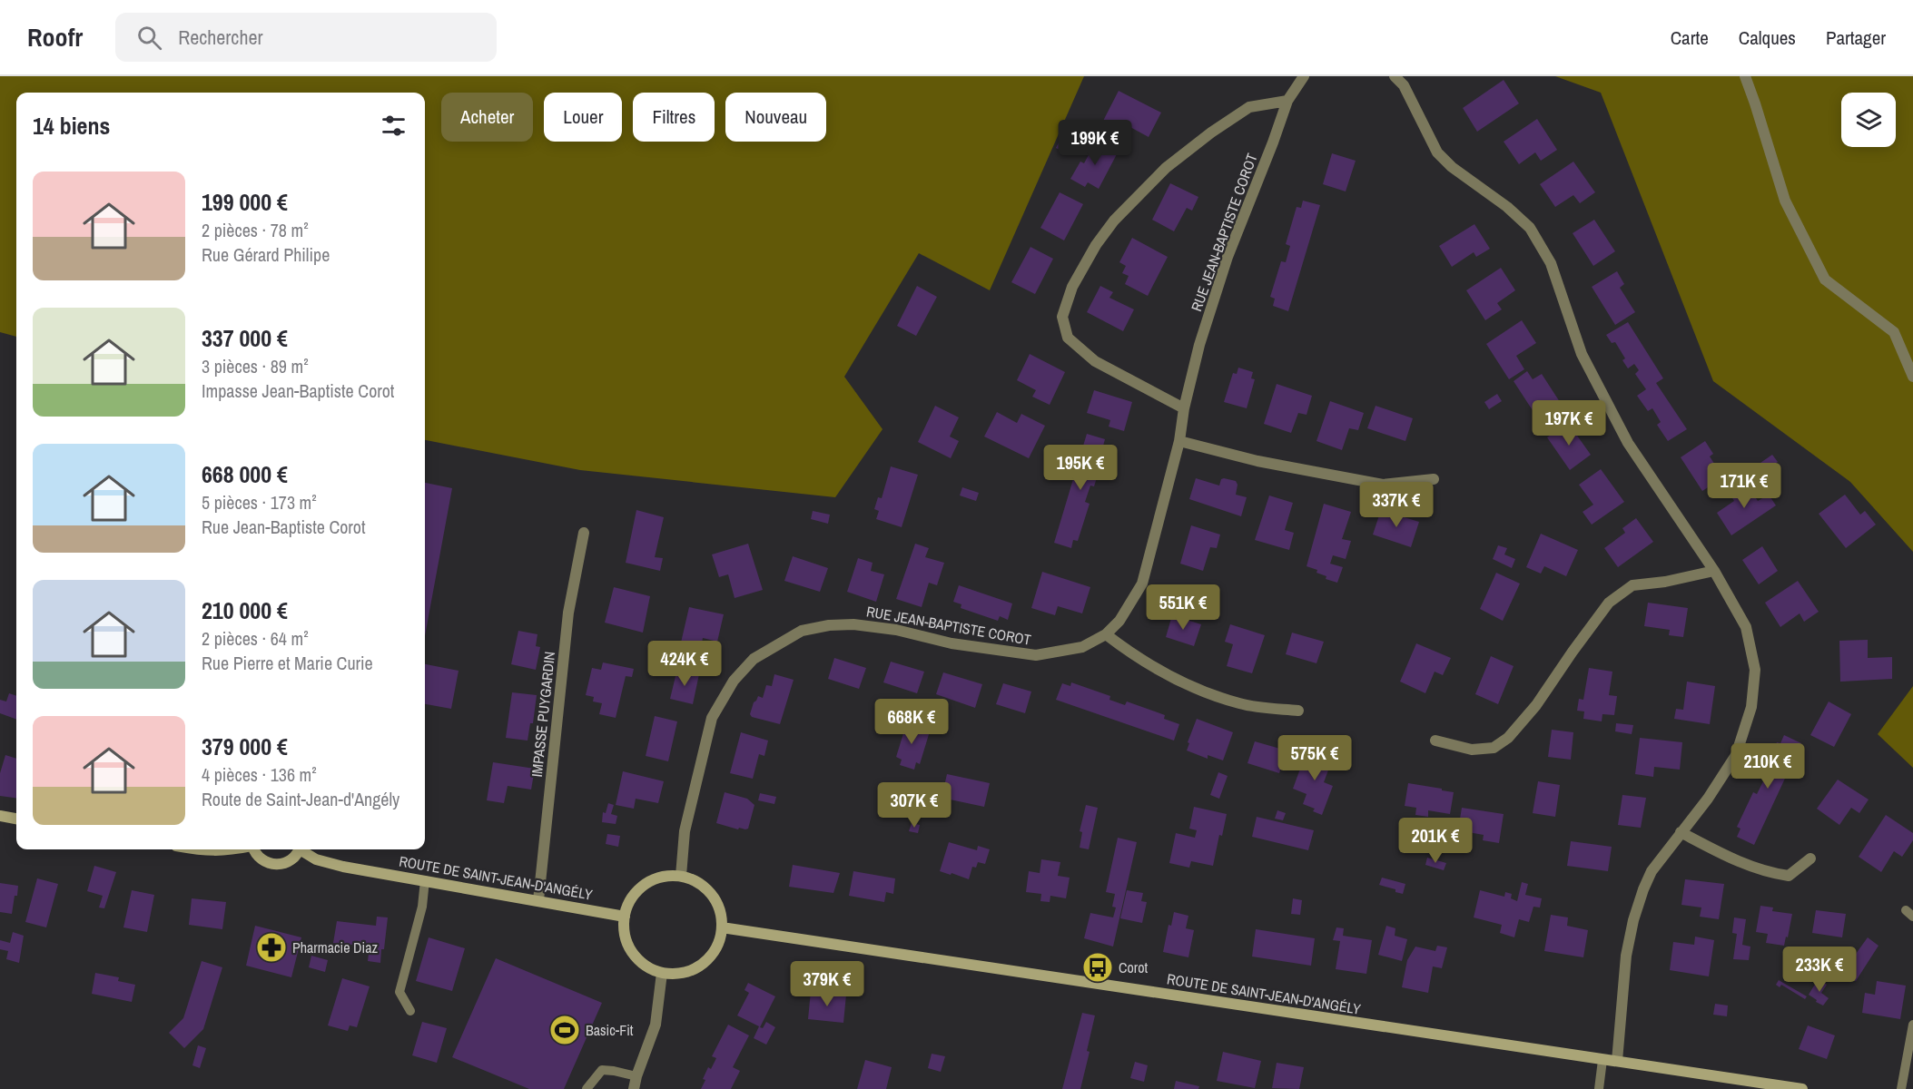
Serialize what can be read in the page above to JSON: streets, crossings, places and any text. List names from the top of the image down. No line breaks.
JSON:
{"streets":{"main road":["ROUTE DE SAINT-JEAN-D'ANGÉLY"],"street":["RUE JEAN-BAPTISTE COROT","IMPASSE PUYGARDIN"]},"crossings":[["RUE JEAN-BAPTISTE COROT","ROUTE DE SAINT-JEAN-D'ANGÉLY"],["IMPASSE PUYGARDIN","ROUTE DE SAINT-JEAN-D'ANGÉLY"]],"places":{"pharmacy":["Pharmacie Diaz"],"bus stop":["Corot"],"sports":["Basic-Fit"]},"page":{"header":"Roofr","search":"Rechercher","nav":["Carte","Calques","Partager"],"chip":["Acheter","Louer","Filtres","Nouveau"],"heading":"14 biens","price":["199K €","197K €","195K €","171K €","337K €","551K €","424K €","668K €","575K €","210K €","307K €","201K €","233K €","379K €"],"list":[{"name":"199 000 €","note":"2 pièces · 78 m² · Rue Gérard Philipe"},{"name":"337 000 €","note":"3 pièces · 89 m² · Impasse Jean-Baptiste Corot"},{"name":"668 000 €","note":"5 pièces · 173 m² · Rue Jean-Baptiste Corot"},{"name":"210 000 €","note":"2 pièces · 64 m² · Rue Pierre et Marie Curie"},{"name":"379 000 €","note":"4 pièces · 136 m² · Route de Saint-Jean-d'Angély"}]}}
